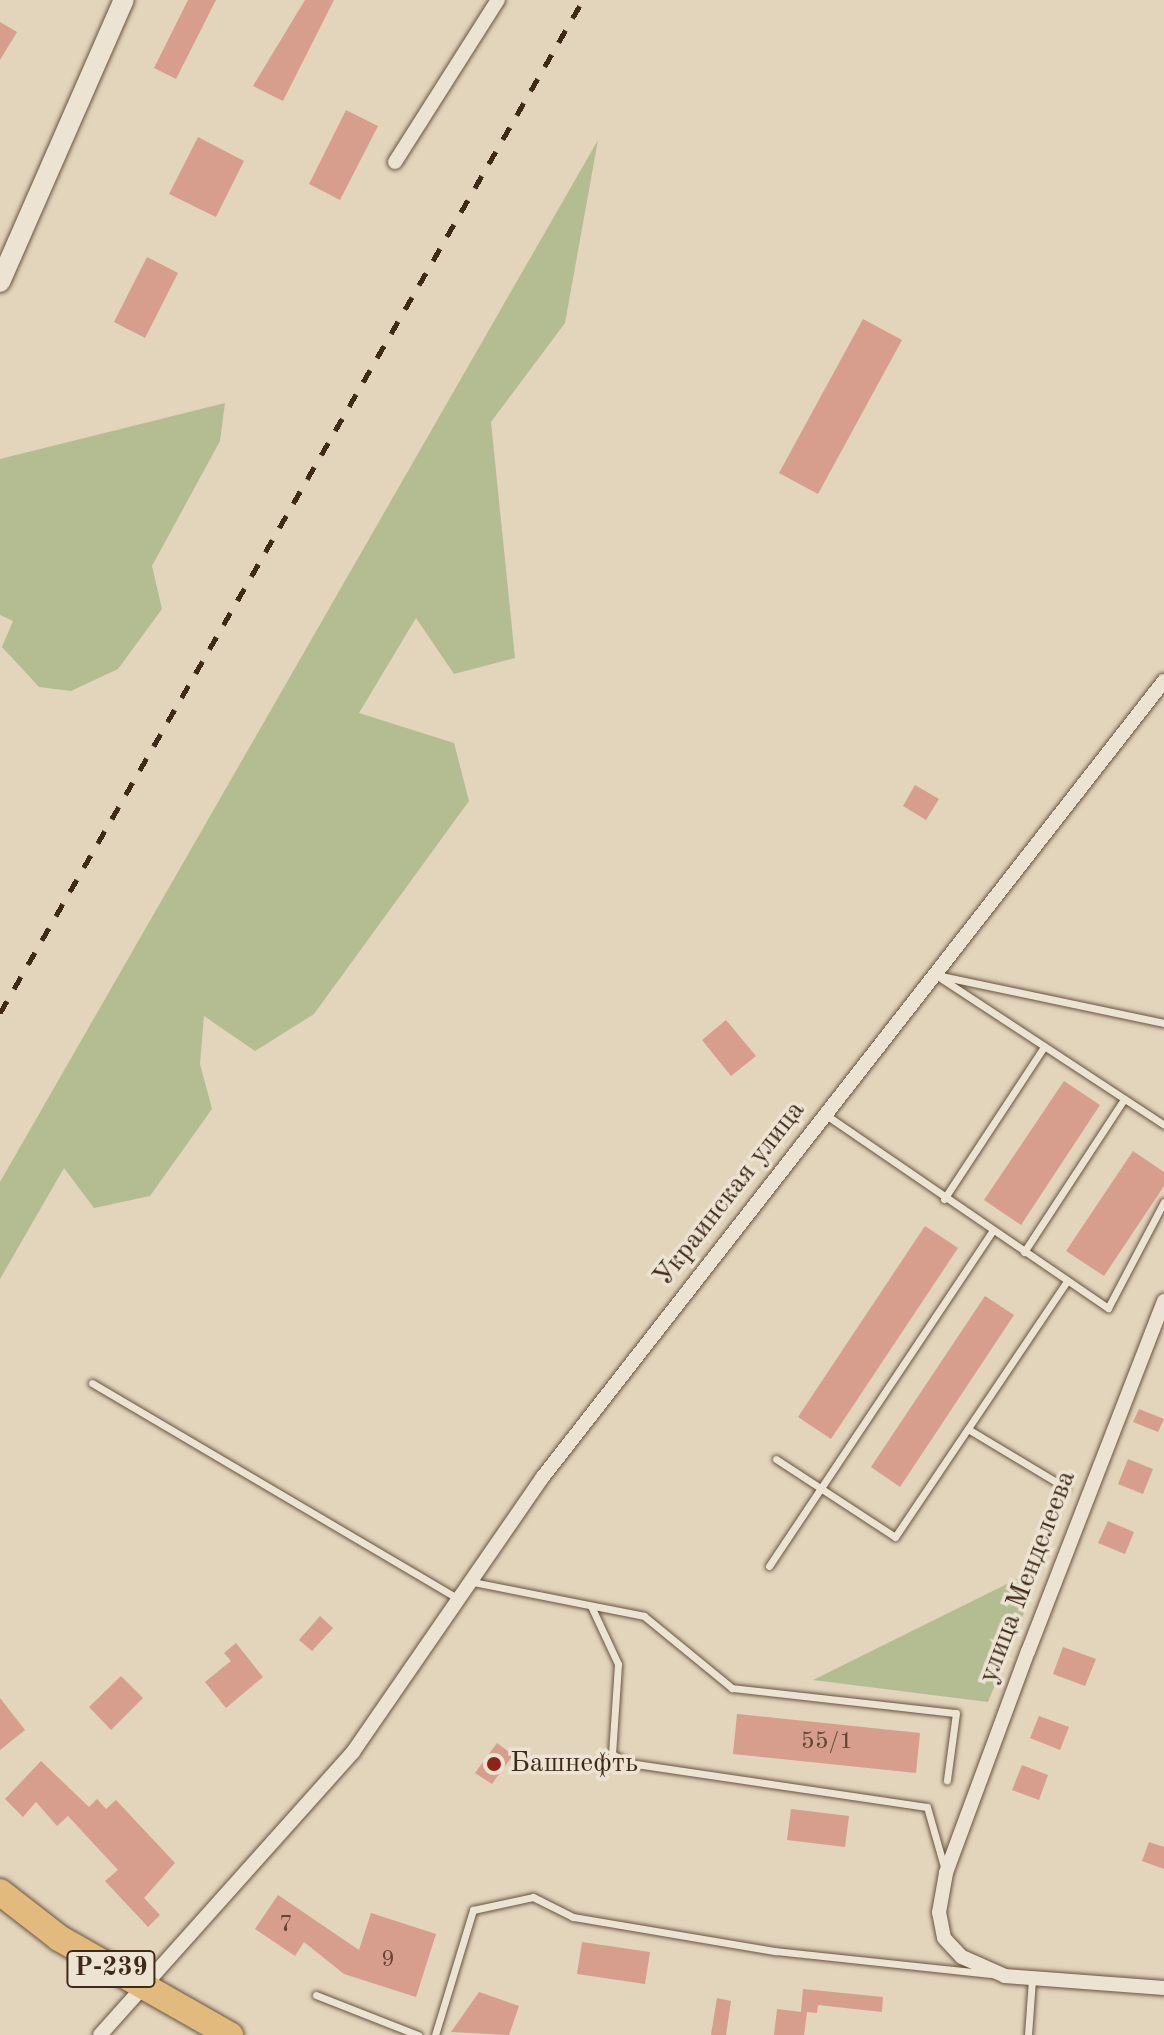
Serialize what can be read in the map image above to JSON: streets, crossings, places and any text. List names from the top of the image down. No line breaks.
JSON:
{"streets":{"highway":["Р-239"],"street":["Украинская улица","улица Менделеева"]},"crossings":[["Украинская улица","Р-239"]],"places":["Башнефть"],"house_numbers":["55/1","7","9"]}
